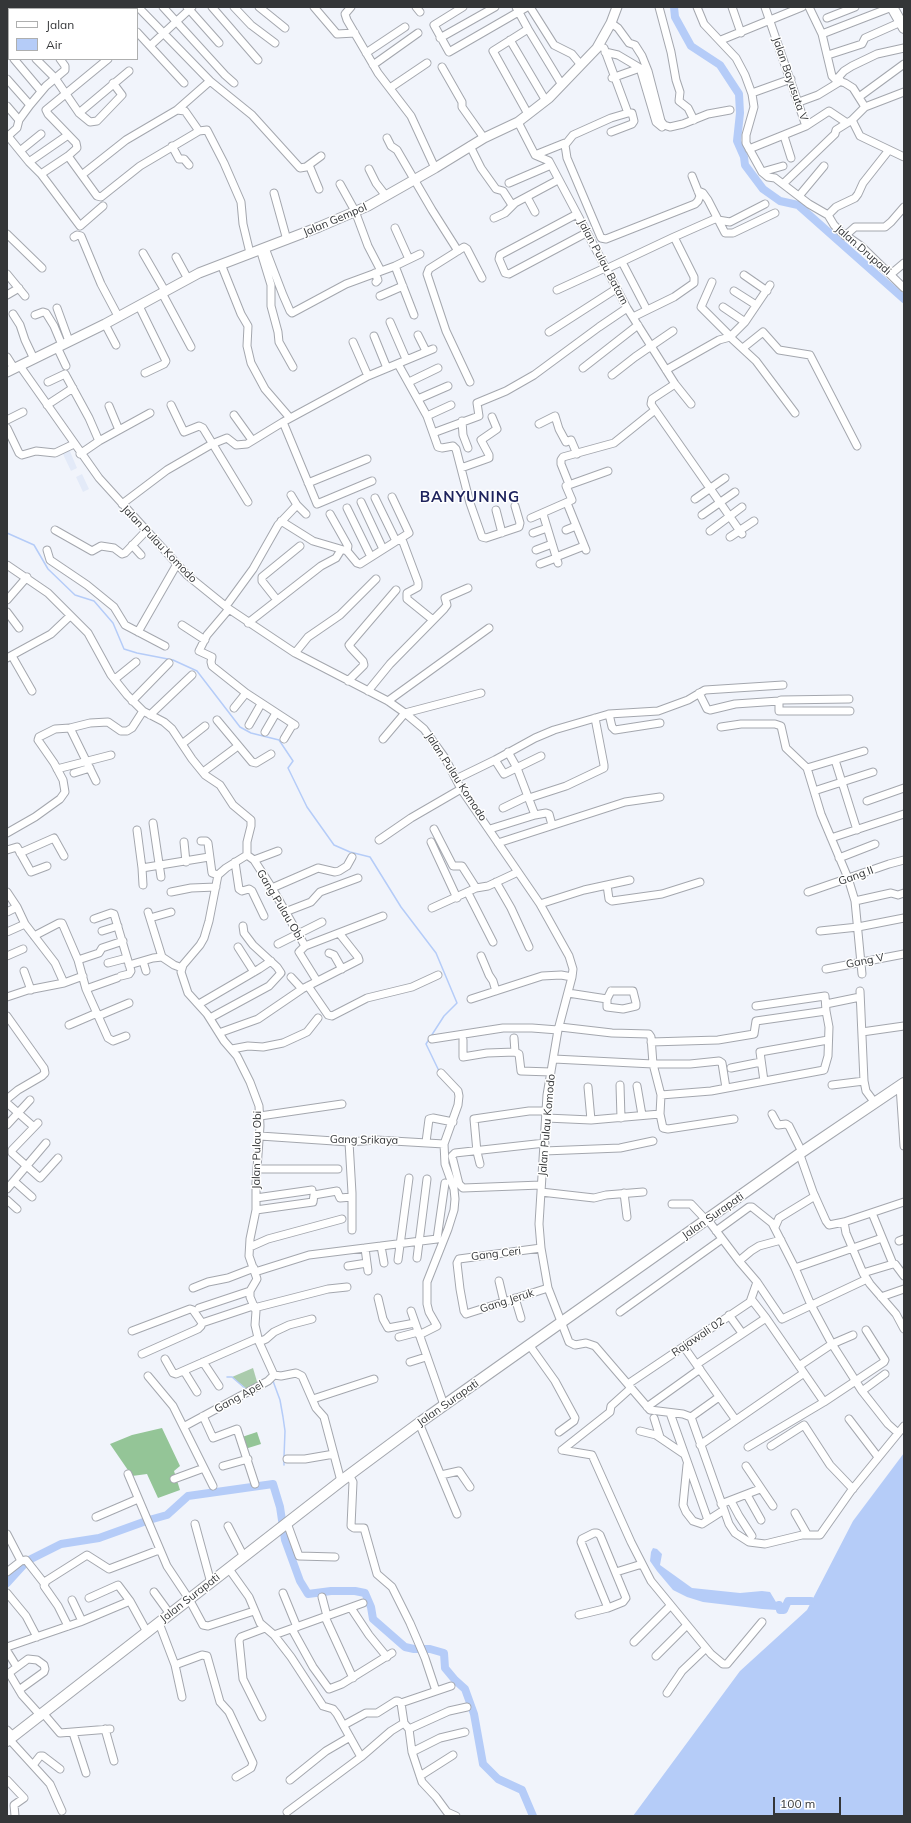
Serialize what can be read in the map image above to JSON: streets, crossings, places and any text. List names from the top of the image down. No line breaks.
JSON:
{"streets":{"highway":["Jalan Surapati"],"main road":["Jalan Gempol"],"street":["Jalan Bayusuta V","Jalan Drupadi","Jalan Pulau Batam","Jalan Pulau Komodo","Gang II","Gang Pulau Obi","Gang V","Gang Srikaya","Jalan Pulau Obi","Gang Ceri","Gang Jeruk","Rajawali 02","Gang Apel"]},"crossings":[["Jalan Gempol","Jalan Pulau Komodo"],["Jalan Pulau Komodo","Jalan Surapati"],["Jalan Pulau Komodo","Gang Ceri"],["Jalan Pulau Komodo","Gang Jeruk"],["Jalan Pulau Komodo","Rajawali 02"],["Gang Srikaya","Jalan Pulau Obi"],["Jalan Pulau Obi","Gang Apel"],["Gang Ceri","Gang Jeruk"]],"districts":["BANYUNING"],"legend":["Jalan","Air"],"scale_bar":"100 m"}
